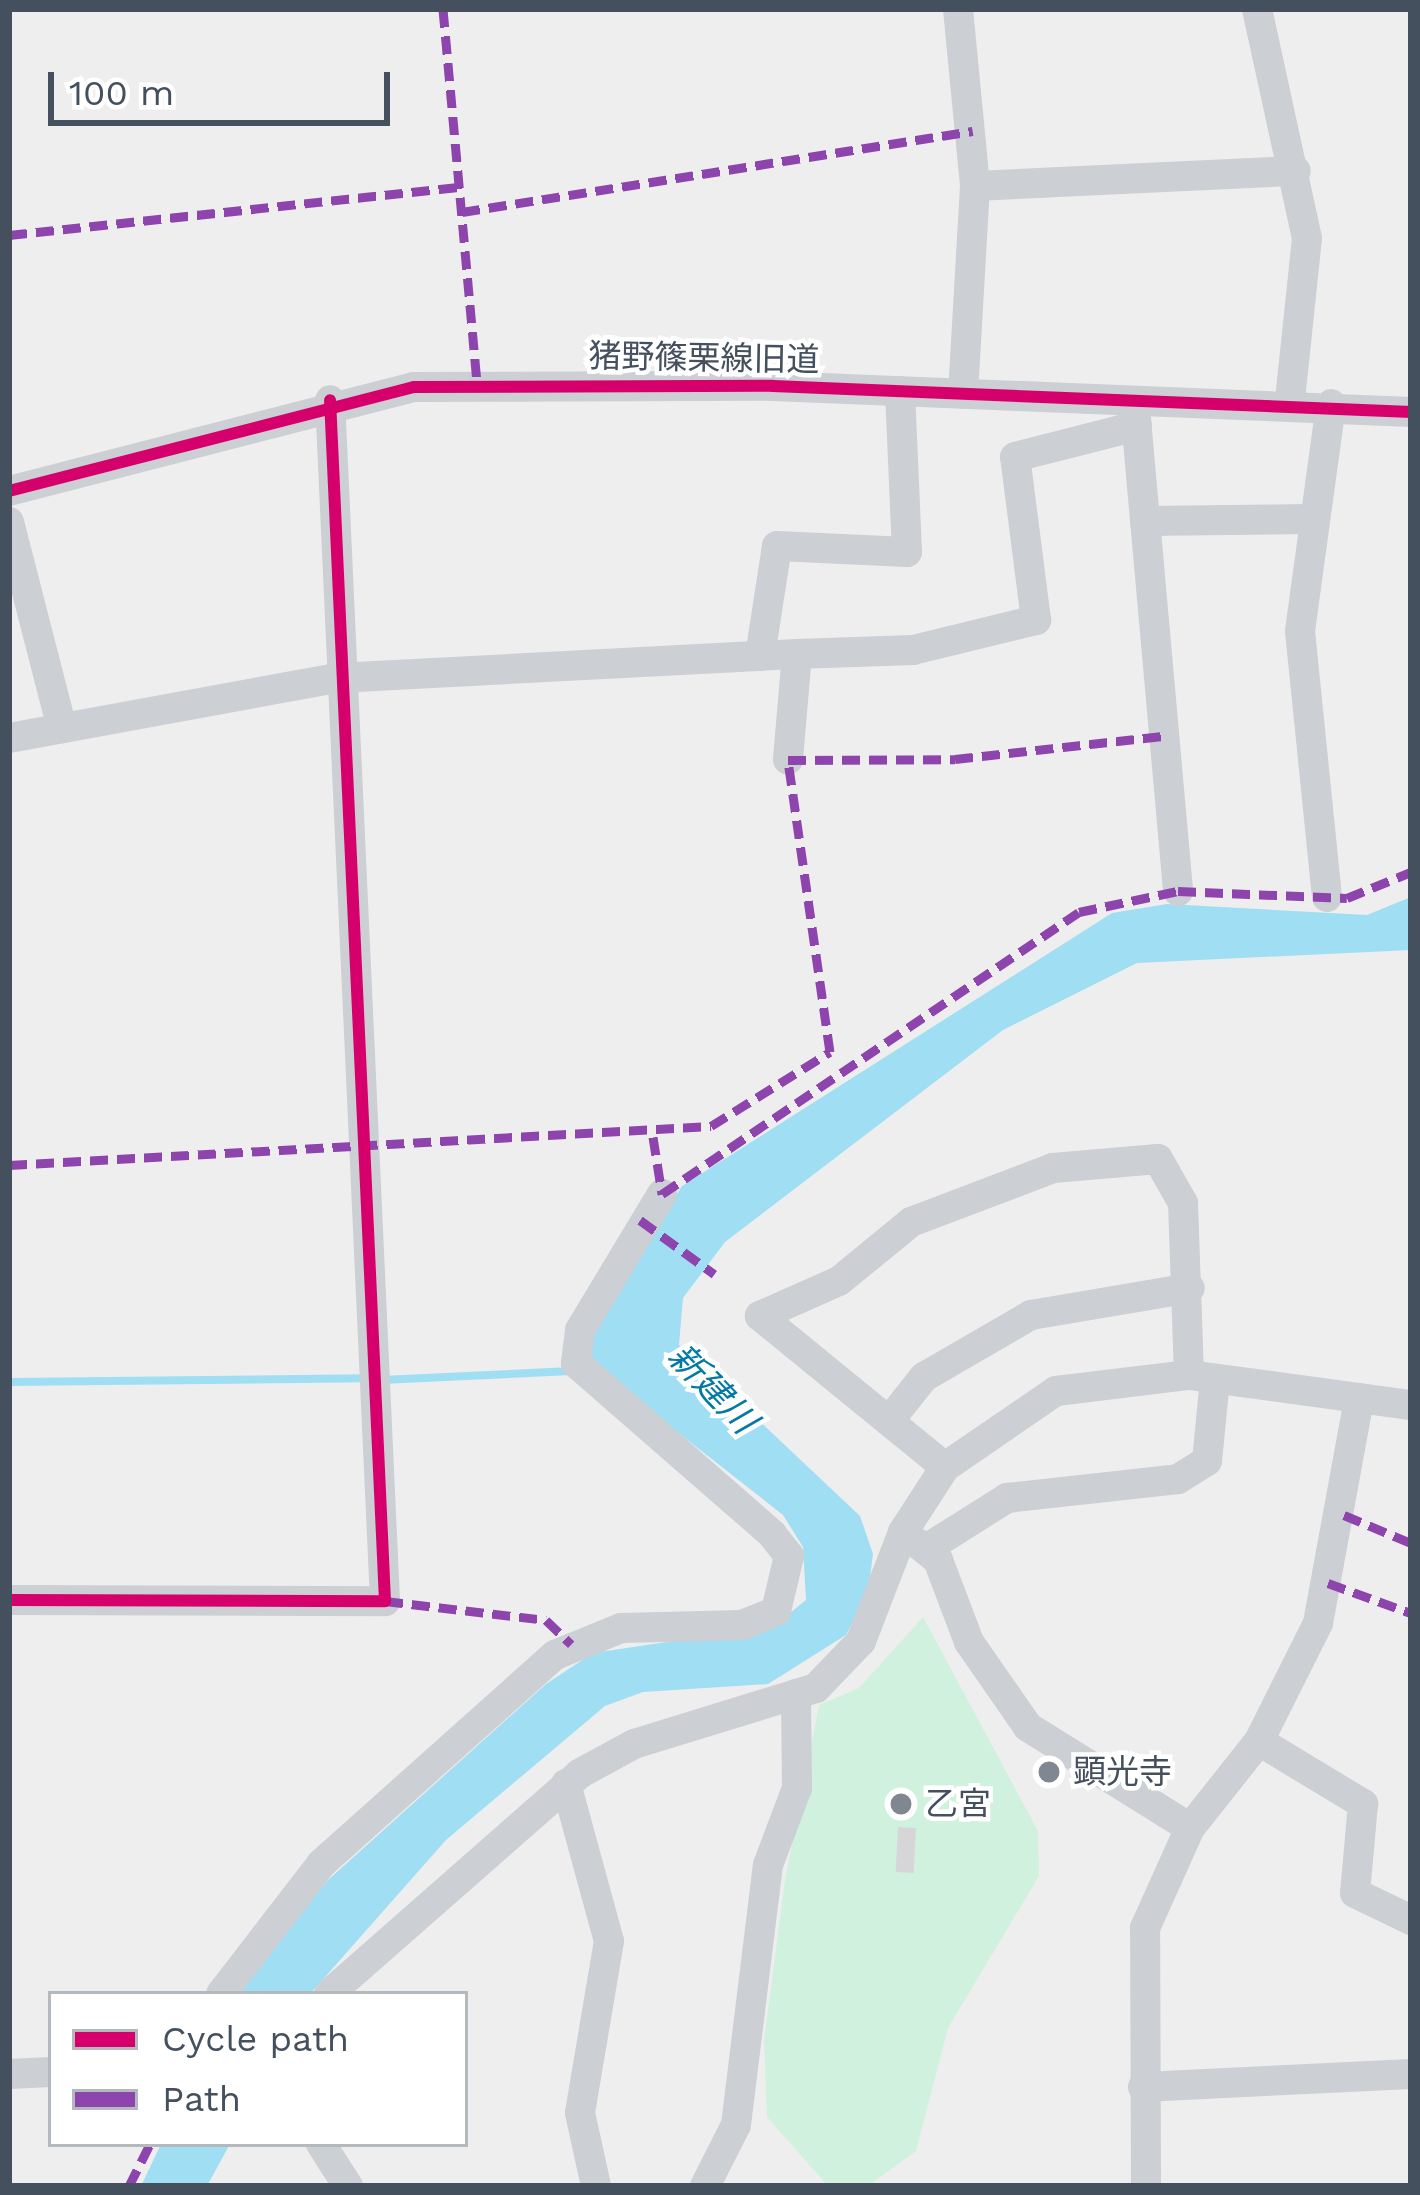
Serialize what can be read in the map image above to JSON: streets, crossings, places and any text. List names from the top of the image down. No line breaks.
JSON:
{"streets":{"street":["猪野篠栗線旧道"]},"water":["新建川"],"places":["顕光寺","乙宮"],"legend":["Cycle path","Path"],"scale_bar":"100 m"}
